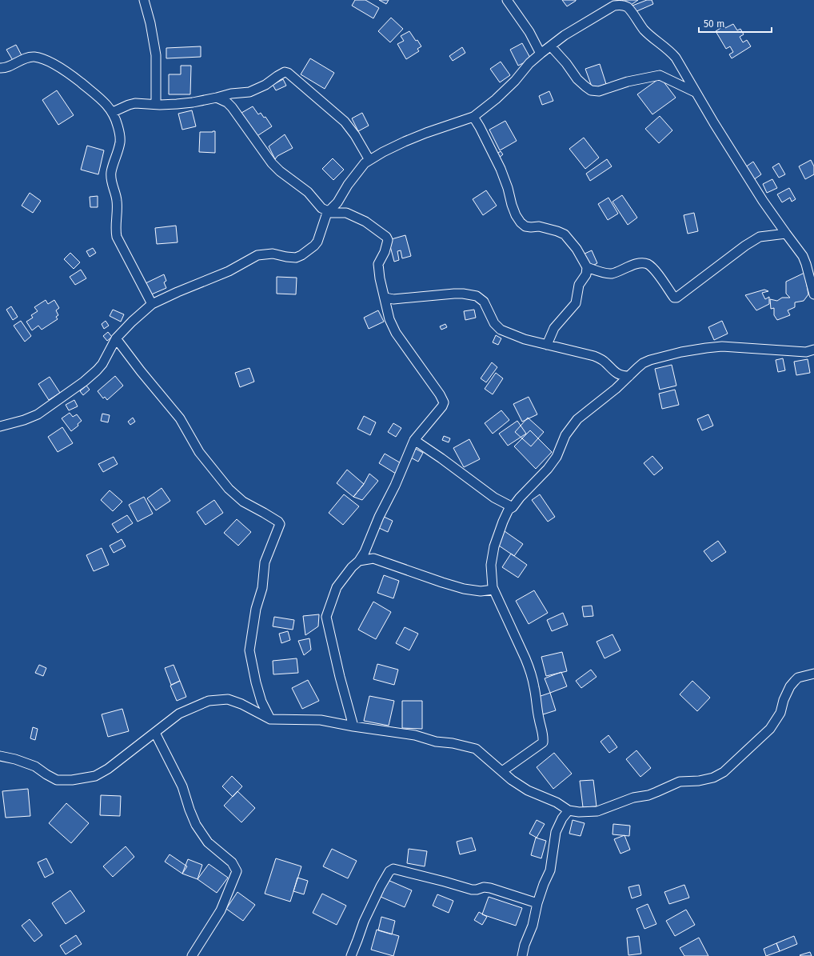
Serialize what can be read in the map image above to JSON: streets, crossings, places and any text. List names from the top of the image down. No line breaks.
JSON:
{"scale_bar":"50 m"}
